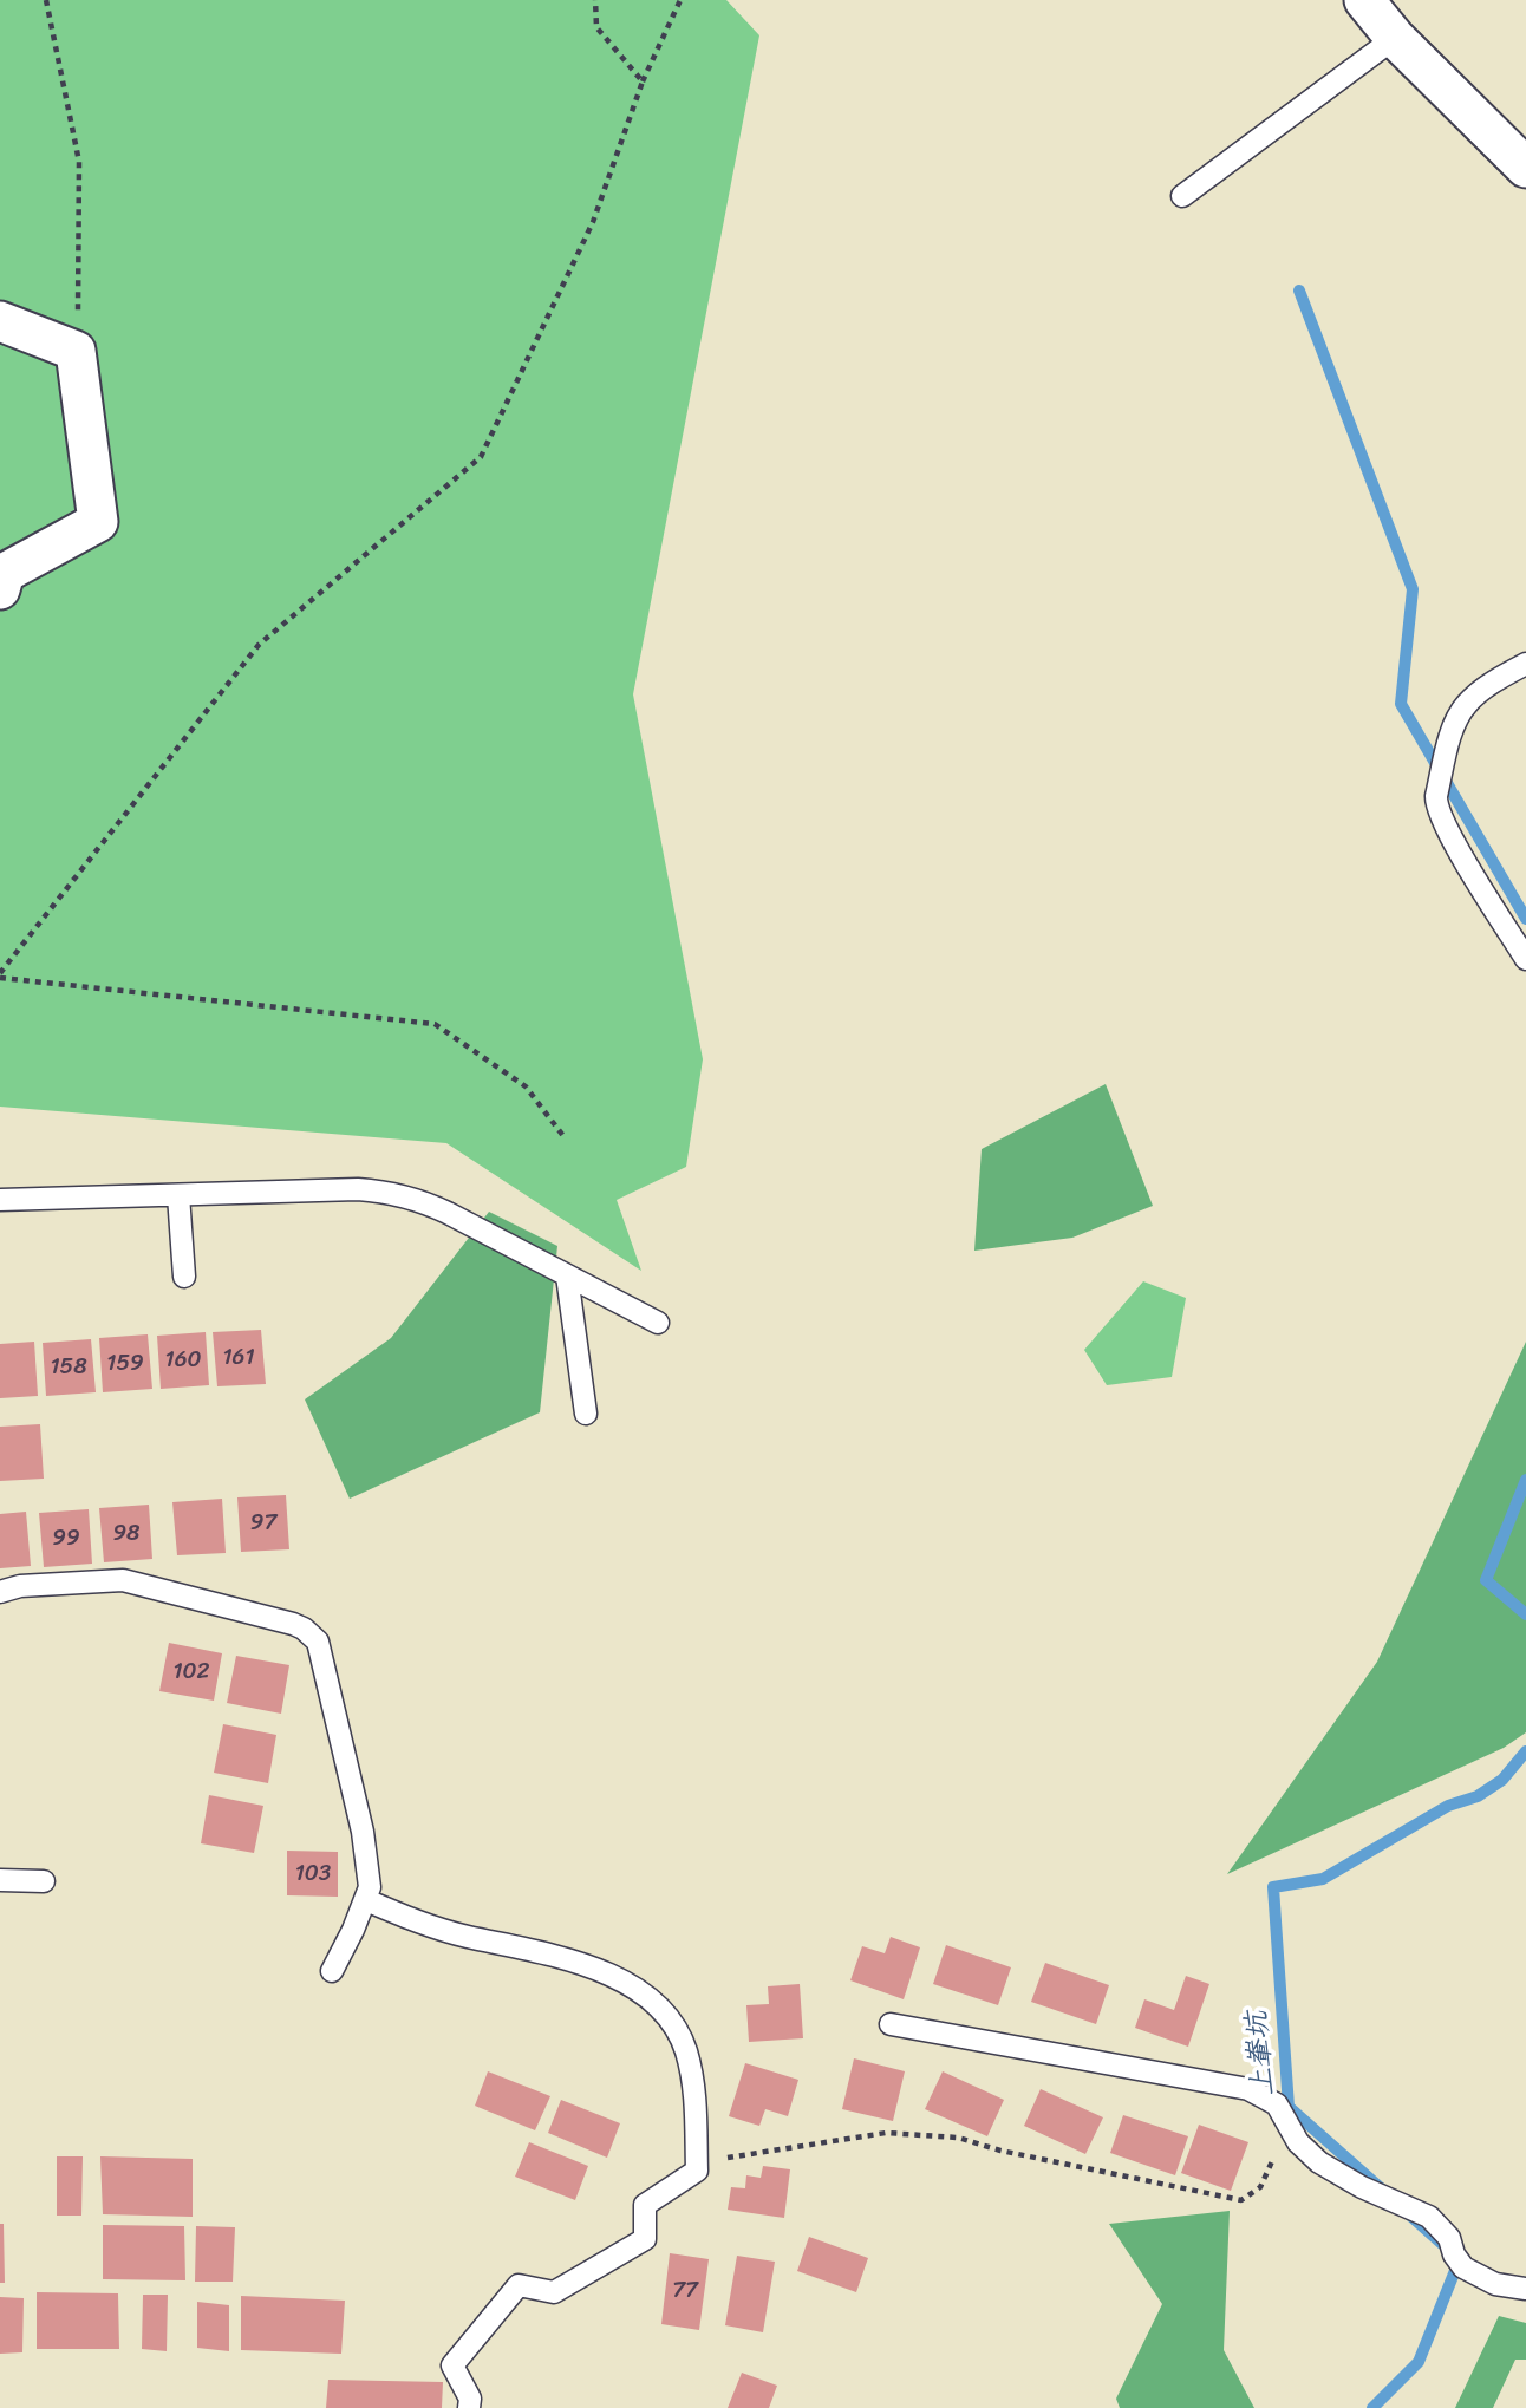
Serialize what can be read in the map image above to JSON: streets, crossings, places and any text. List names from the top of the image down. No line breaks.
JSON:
{"water":["上輋坑"],"house_numbers":["161","160","159","158","97","98","99","102","103","77"]}
